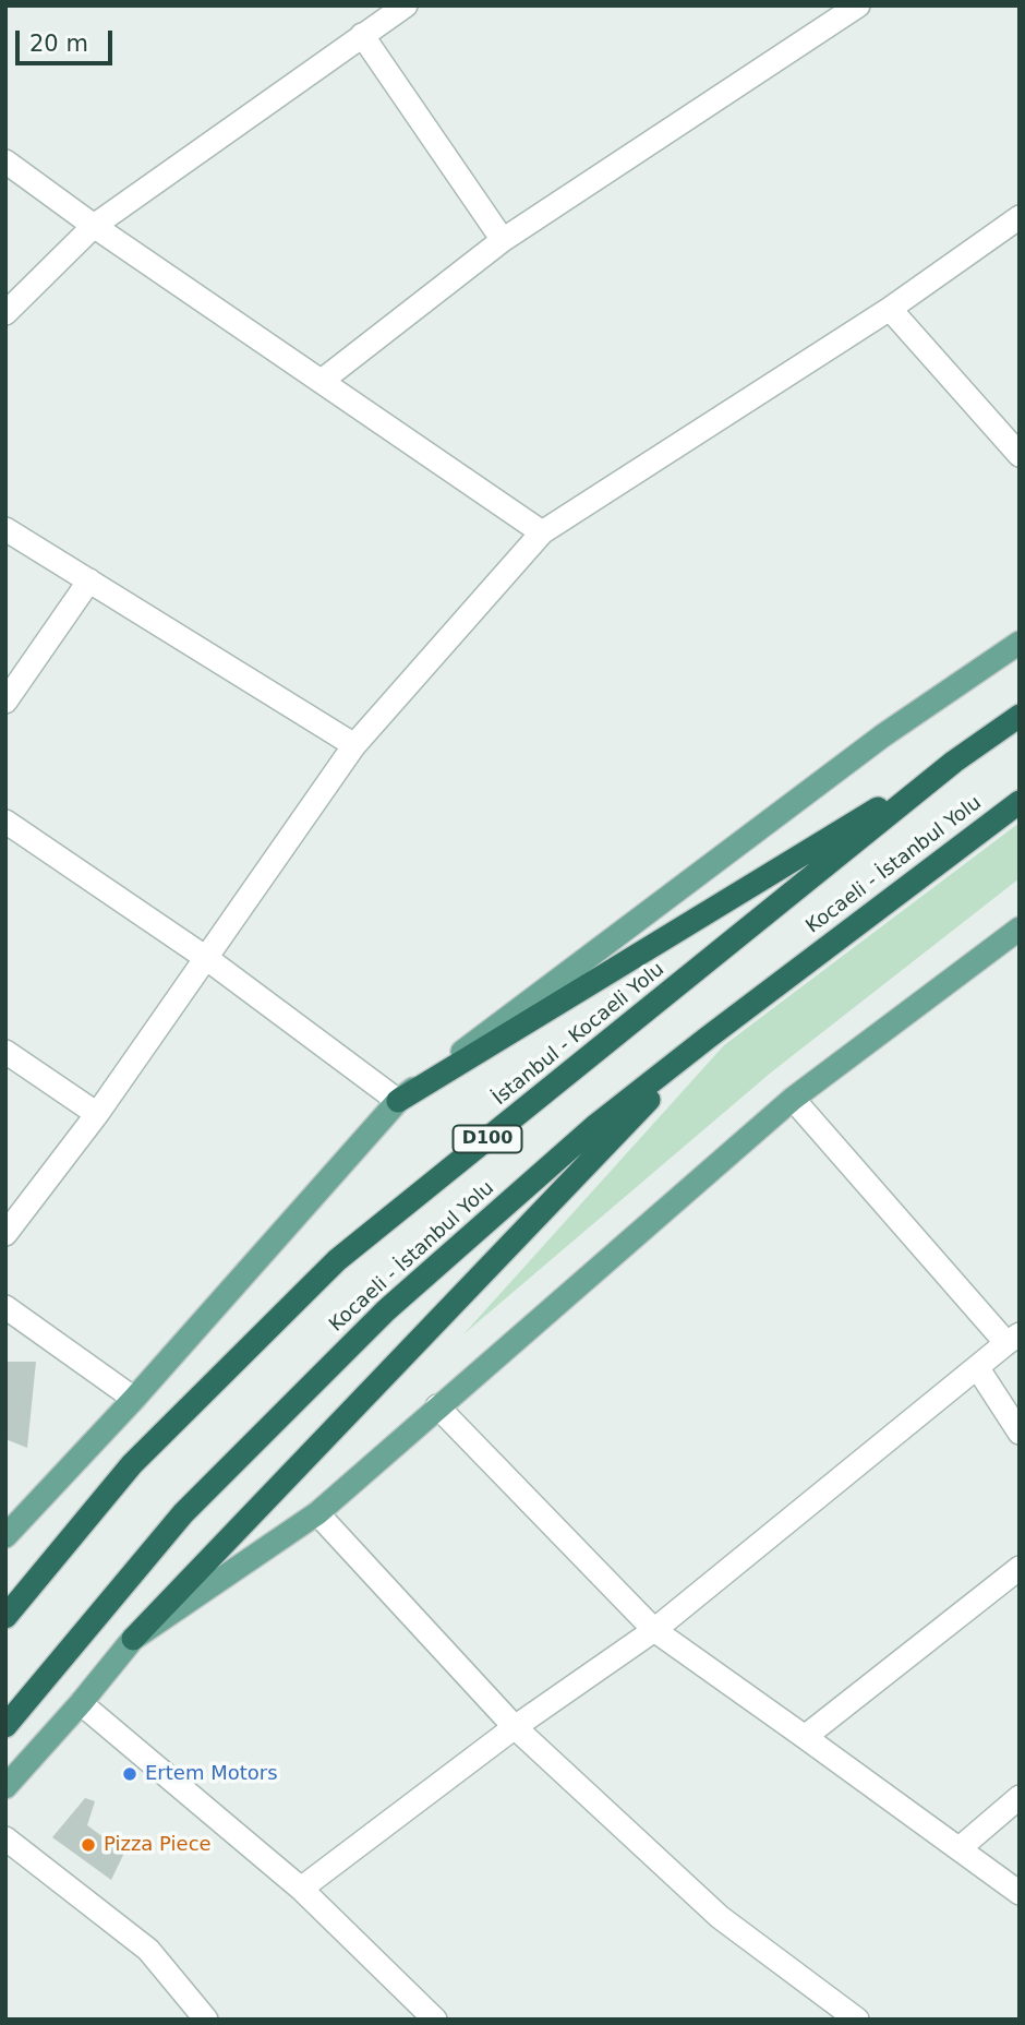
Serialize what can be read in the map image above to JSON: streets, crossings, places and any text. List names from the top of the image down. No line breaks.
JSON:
{"streets":{"highway":["Kocaeli - İstanbul Yolu","İstanbul - Kocaeli Yolu","D100"]},"places":["Ertem Motors","Pizza Piece"],"scale_bar":"20 m"}
